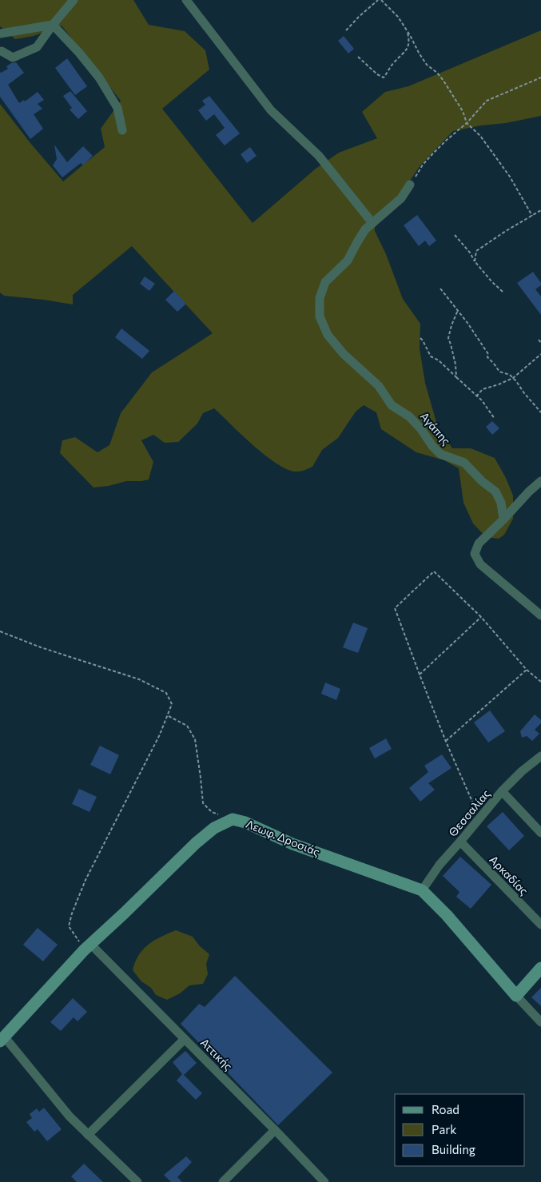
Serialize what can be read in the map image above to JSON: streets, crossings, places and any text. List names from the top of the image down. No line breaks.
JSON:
{"streets":{"street":["Αγάπης","Θεσσαλίας","Λεωφ. Δροσιάς","Αρκαδίας","Αττικής"]},"crossings":[["Θεσσαλίας","Λεωφ. Δροσιάς"],["Θεσσαλίας","Αρκαδίας"],["Λεωφ. Δροσιάς","Αττικής"]],"legend":["Road","Park","Building"]}
